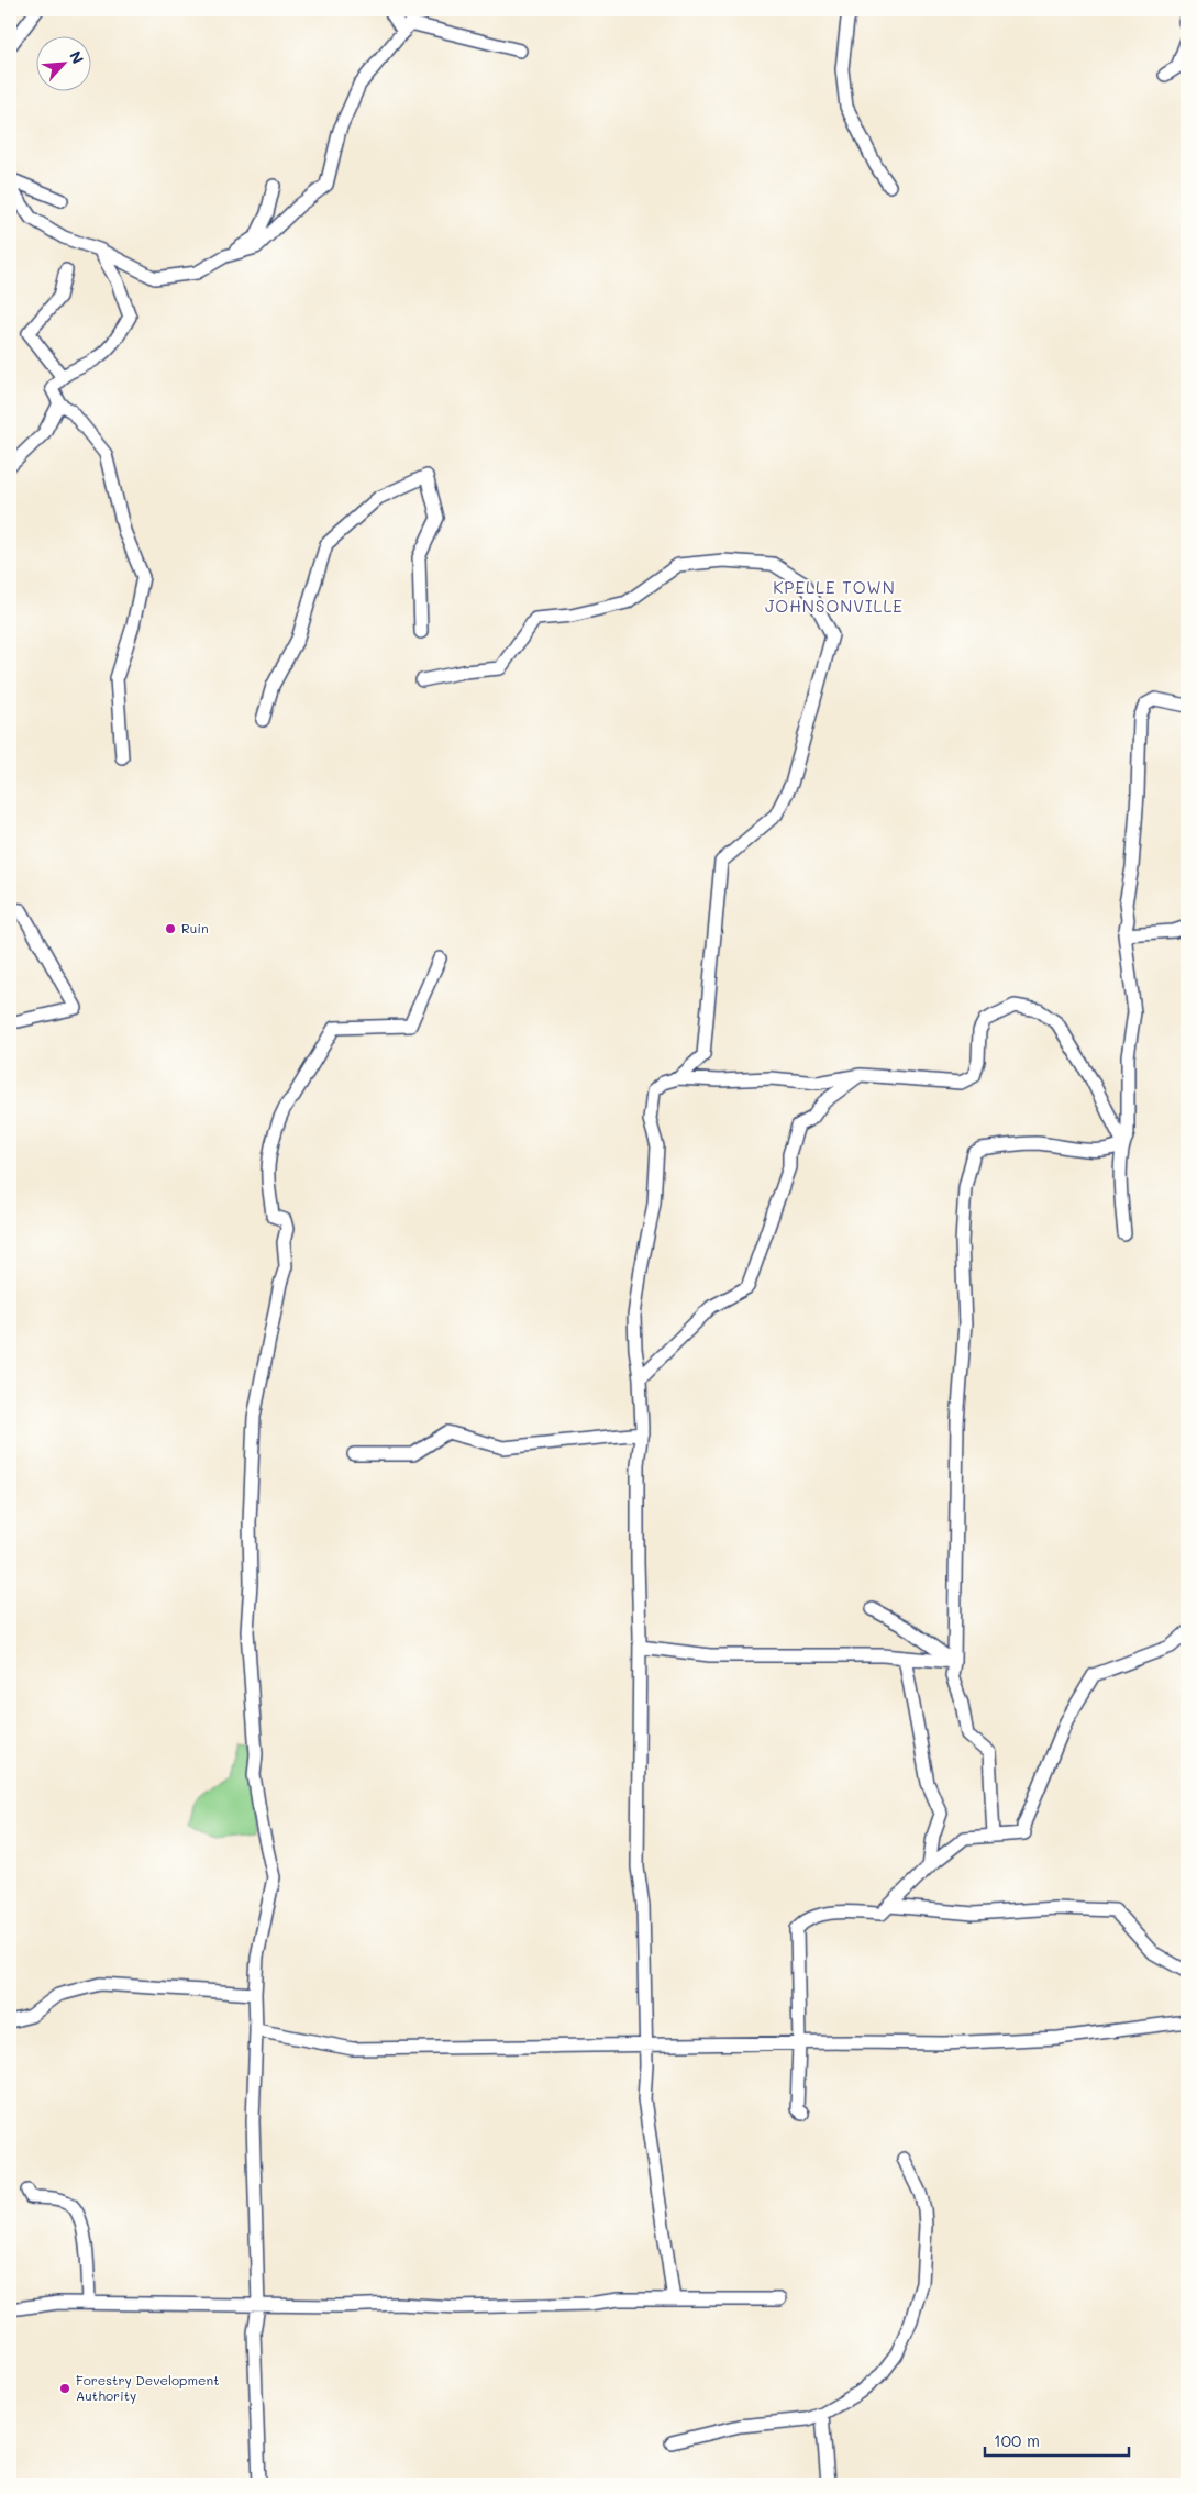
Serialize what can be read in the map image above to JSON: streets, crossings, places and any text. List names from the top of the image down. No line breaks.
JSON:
{"districts":["KPELLE TOWN JOHNSONVILLE"],"places":["Ruin","Forestry Development Authority"],"scale_bar":"100 m","north":"top right"}
